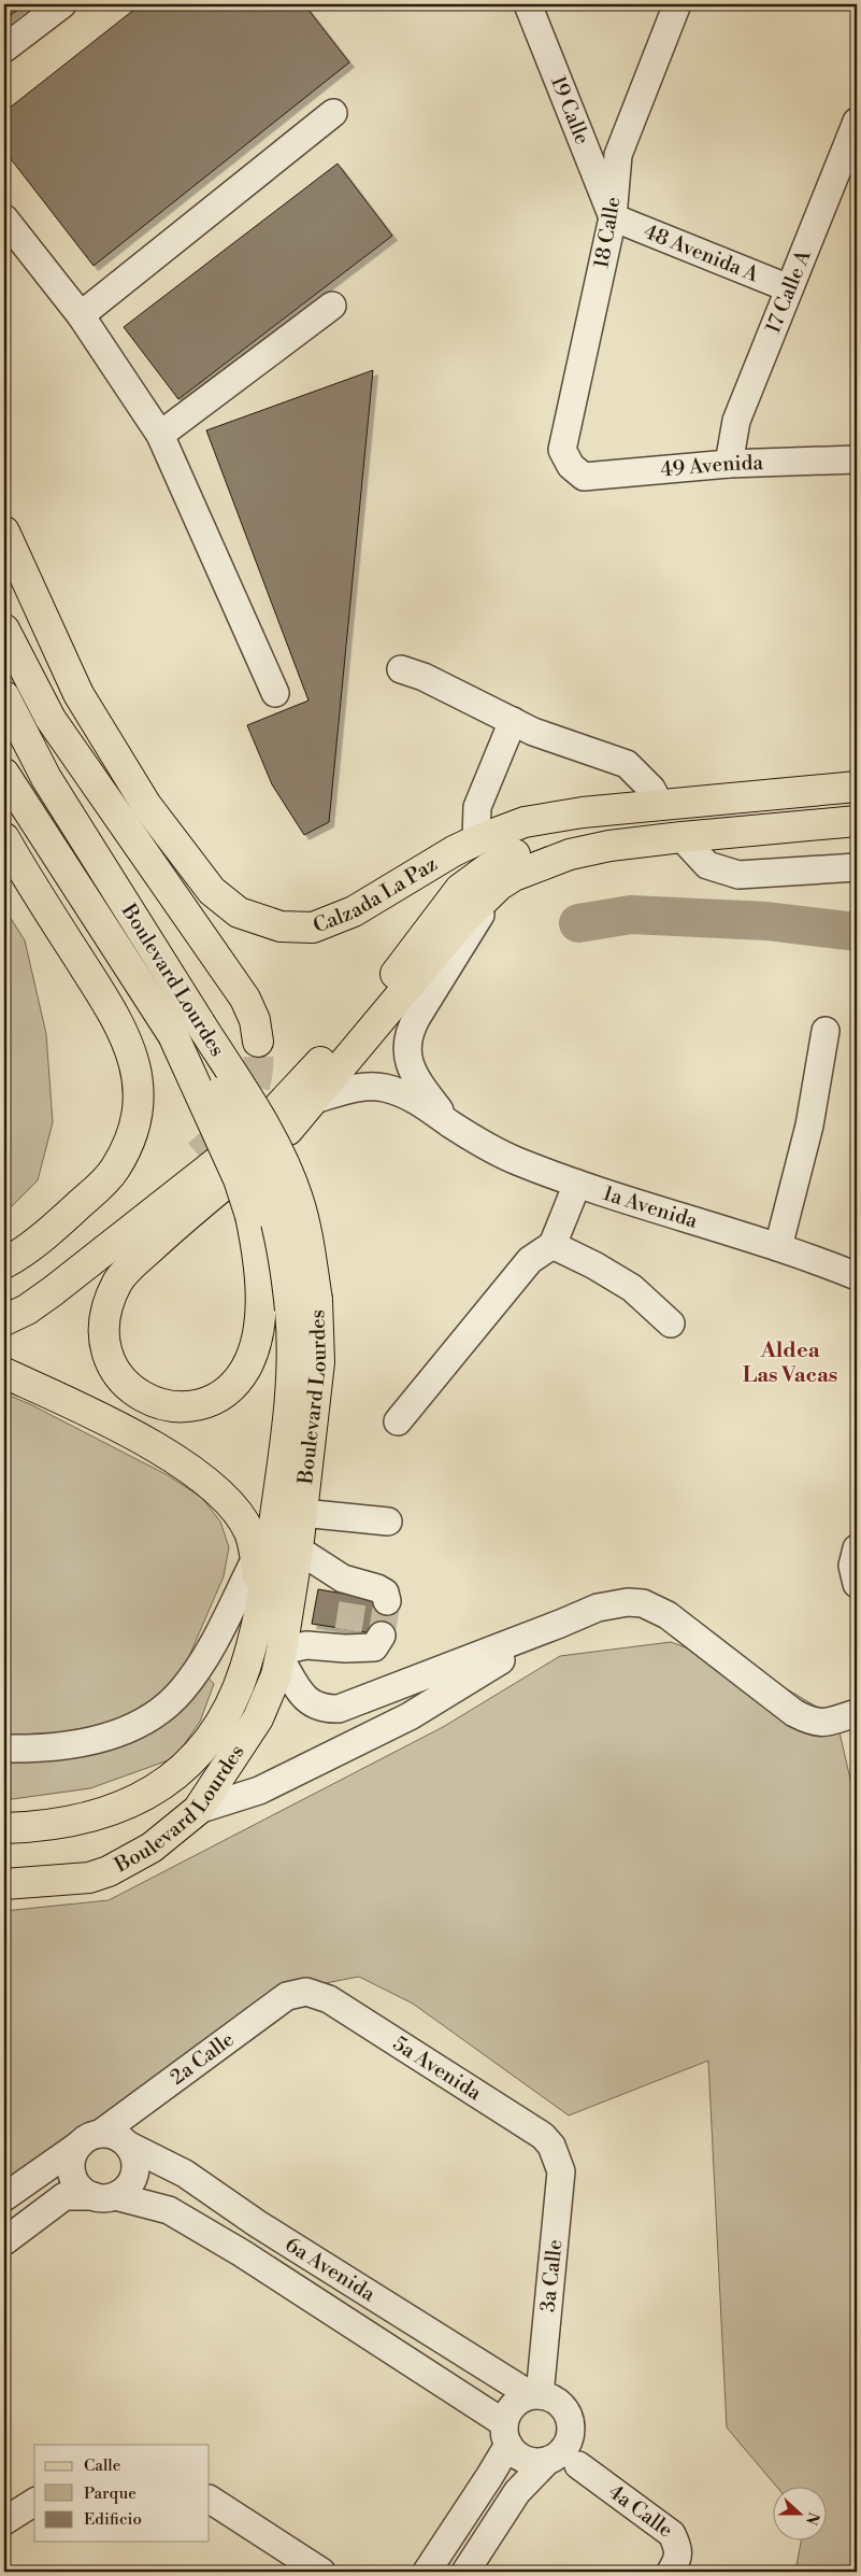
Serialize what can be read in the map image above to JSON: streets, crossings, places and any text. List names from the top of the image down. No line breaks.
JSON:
{"streets":{"main road":["Calzada La Paz","Boulevard Lourdes"],"street":["19 Calle","18 Calle","48 Avenida A","17 Calle A","49 Avenida","1a Avenida","2a Calle","5a Avenida","6a Avenida","3a Calle","4a Calle"]},"crossings":[["19 Calle","18 Calle"],["19 Calle","48 Avenida A"],["18 Calle","48 Avenida A"],["18 Calle","49 Avenida"],["48 Avenida A","17 Calle A"],["17 Calle A","49 Avenida"],["2a Calle","5a Avenida"],["2a Calle","6a Avenida"],["5a Avenida","3a Calle"],["6a Avenida","3a Calle"]],"districts":["Aldea Las Vacas"],"legend":["Calle","Parque","Edificio"],"north":"right"}
